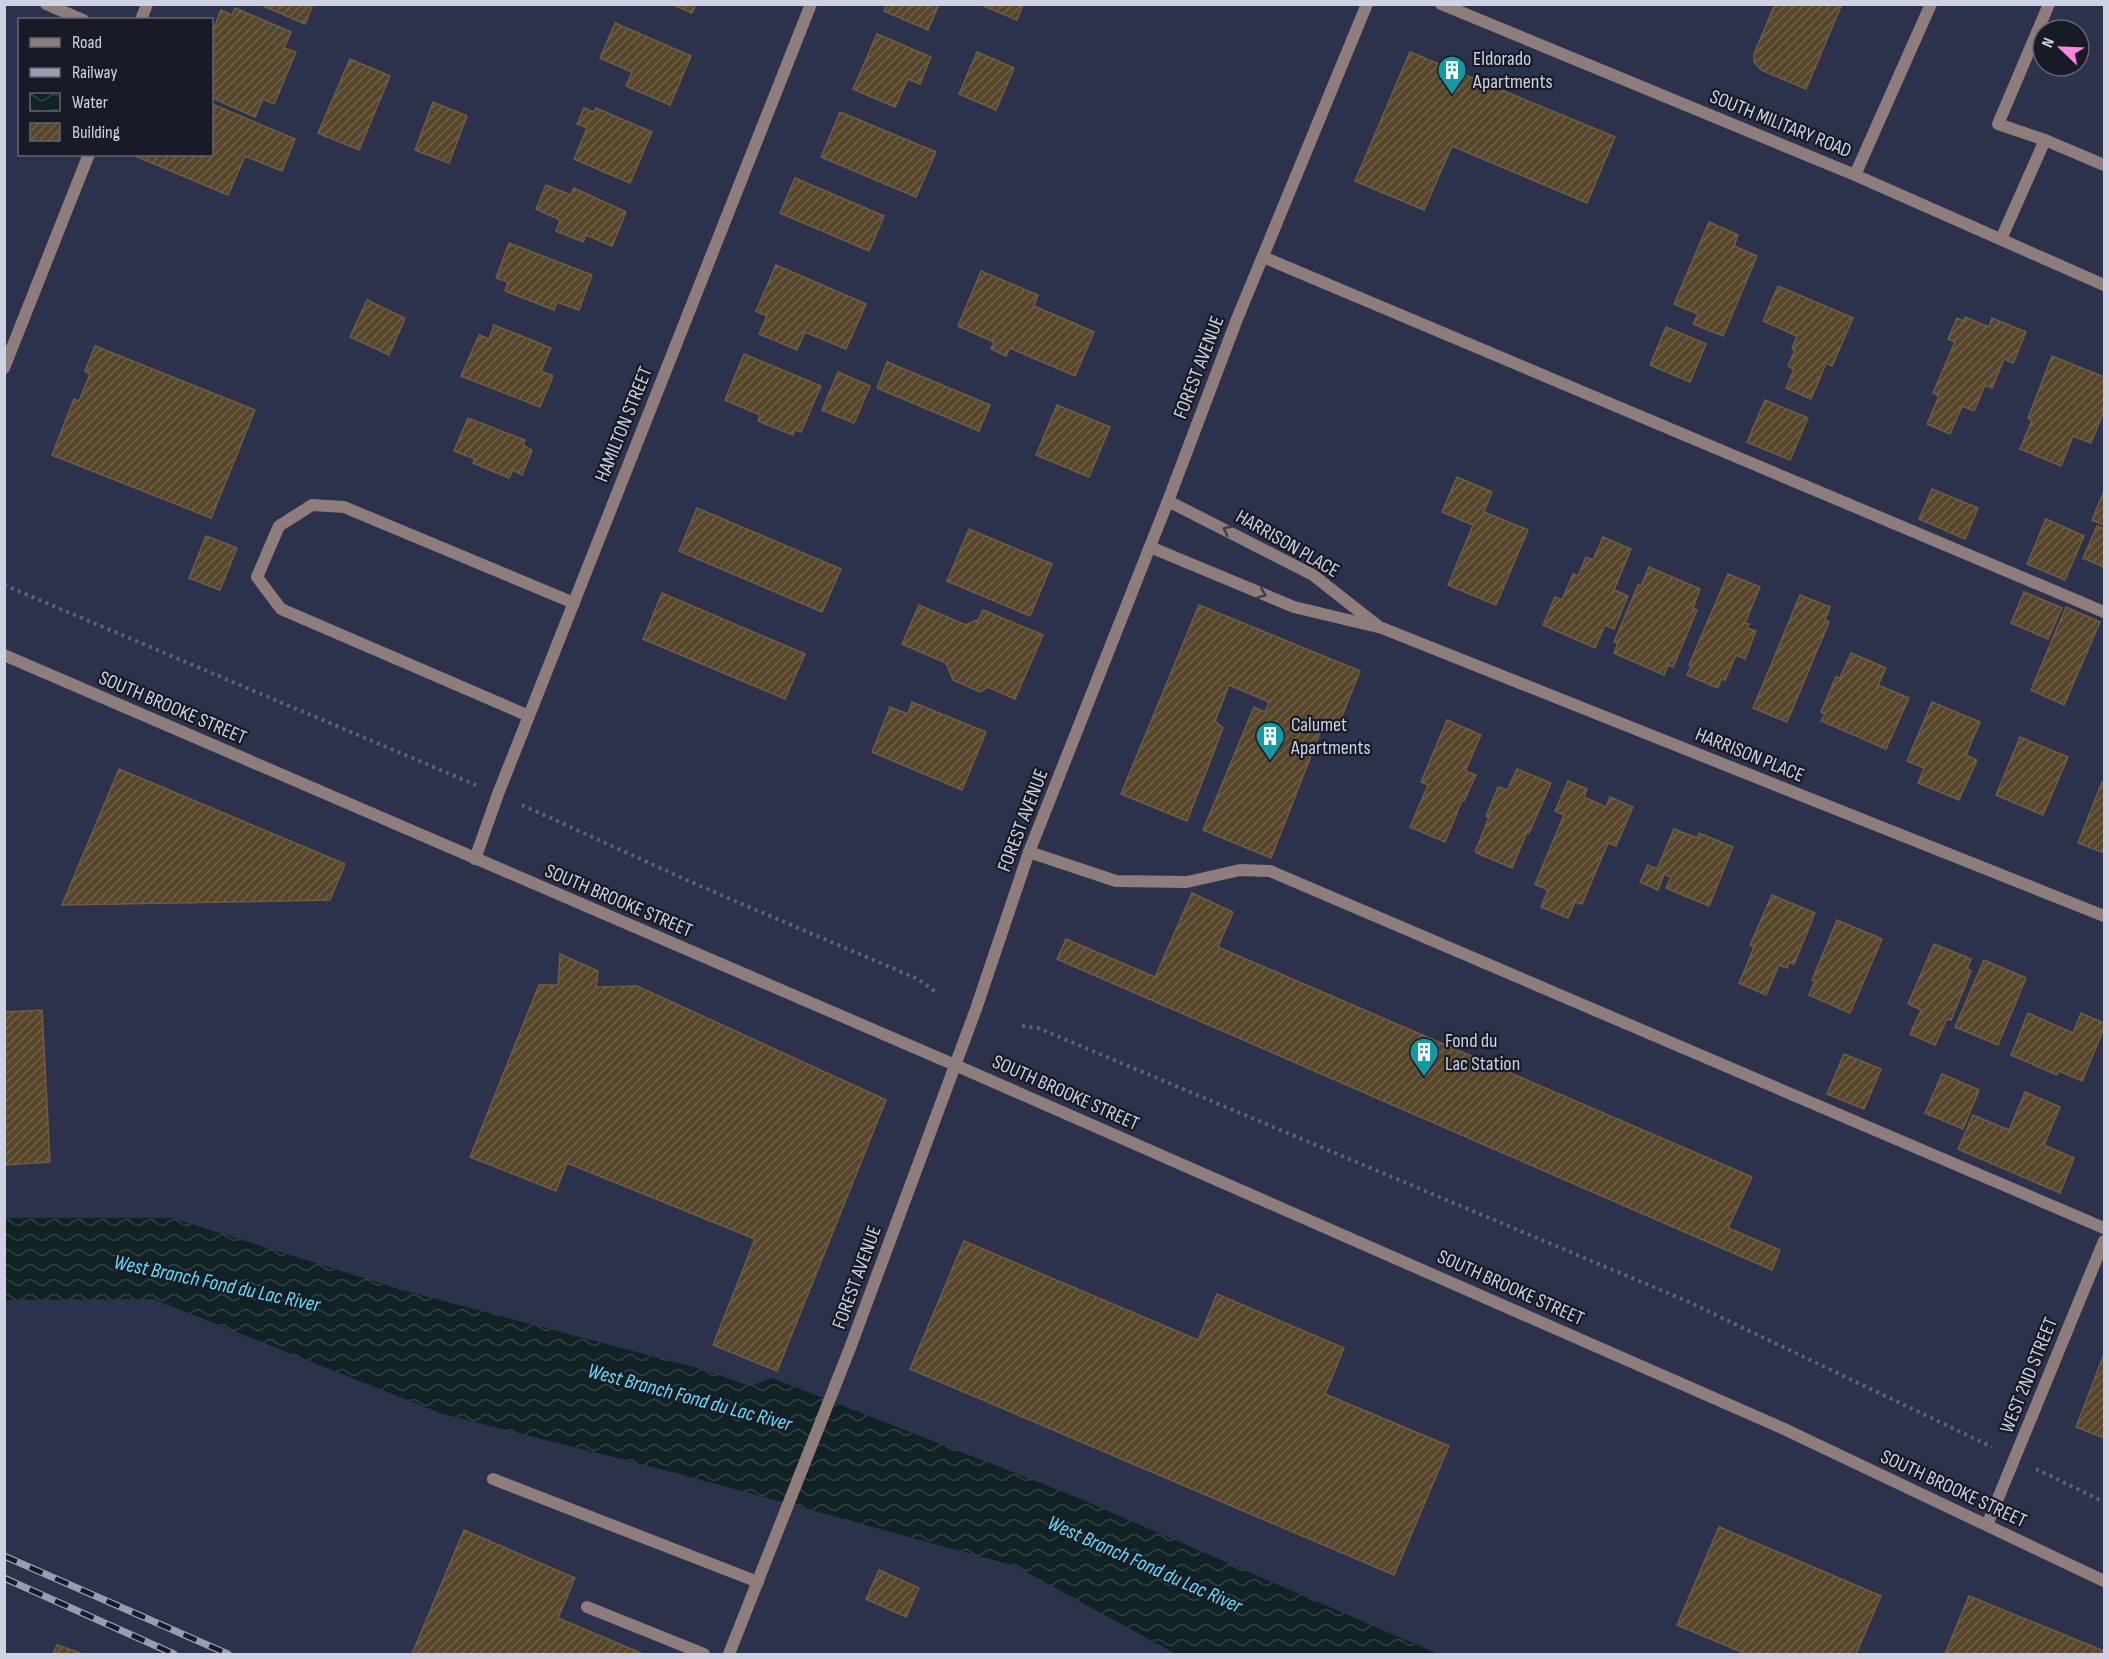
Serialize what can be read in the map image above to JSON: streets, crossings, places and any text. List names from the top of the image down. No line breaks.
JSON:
{"streets":{"street":["SOUTH MILITARY ROAD","FOREST AVENUE","HAMILTON STREET","HARRISON PLACE","SOUTH BROOKE STREET","WEST 2ND STREET"]},"crossings":[["FOREST AVENUE","HARRISON PLACE"],["FOREST AVENUE","SOUTH BROOKE STREET"],["HAMILTON STREET","SOUTH BROOKE STREET"],["SOUTH BROOKE STREET","WEST 2ND STREET"]],"water":["West Branch Fond du Lac River"],"places":{"building":["Eldorado Apartments","Calumet Apartments","Fond du Lac Station"]},"legend":["Road","Railway","Water","Building"],"north":"top left"}
